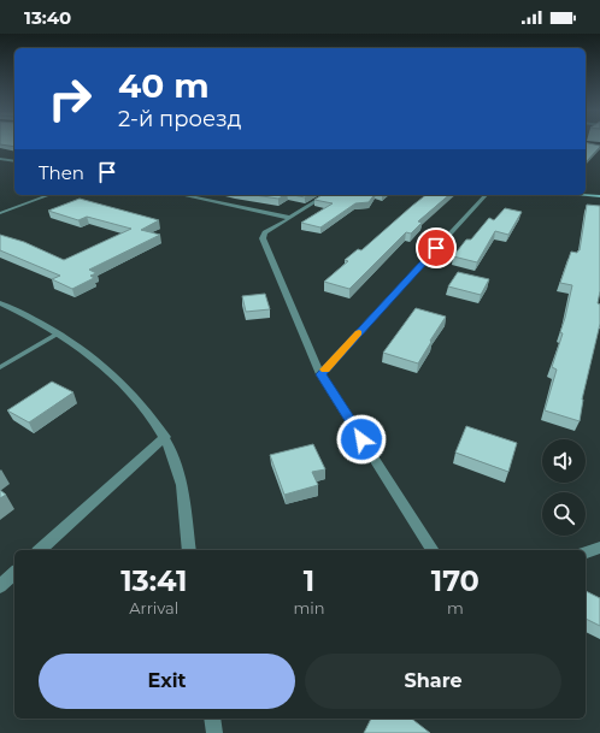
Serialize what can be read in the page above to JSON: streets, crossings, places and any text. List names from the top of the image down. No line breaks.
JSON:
{"page":{"status":"13:40","turn":["40 m","2-й проезд"],"then":"Then","eta":["13:41","Arrival","1","min","170","m"],"buttons":["Exit","Share"]}}
